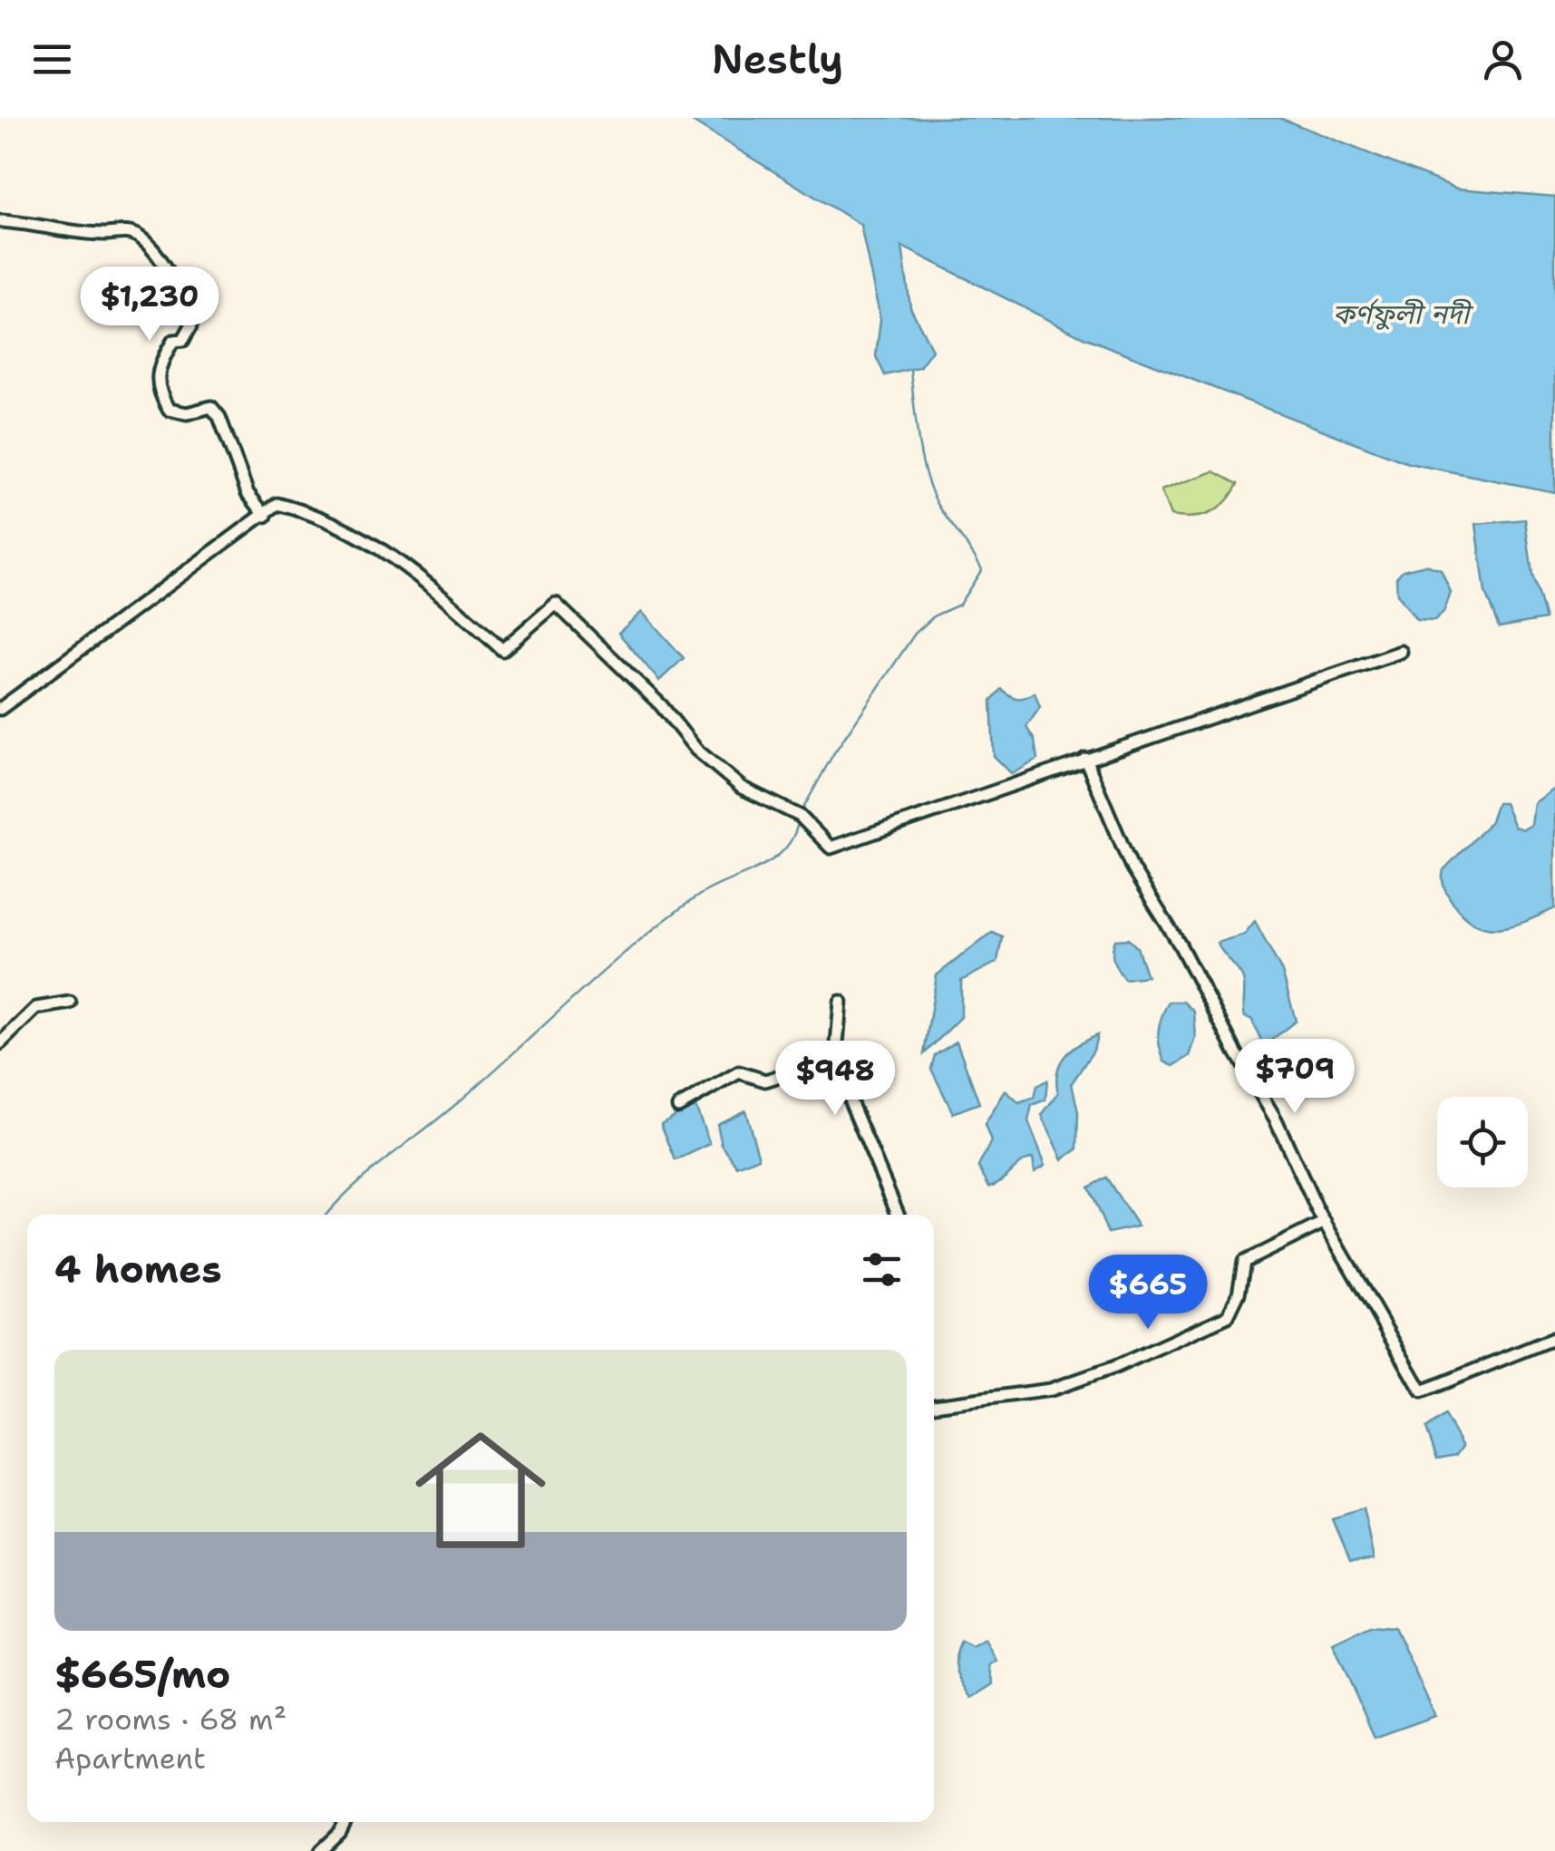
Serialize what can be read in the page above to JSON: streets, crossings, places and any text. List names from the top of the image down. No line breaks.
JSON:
{"water":["কর্ণফুলী নদী"],"page":{"header":"Nestly","price":["$1,230","$709","$948","$665"],"heading":"4 homes","list":[{"name":"$665/mo","note":"2 rooms · 68 m² · Apartment"}]}}
